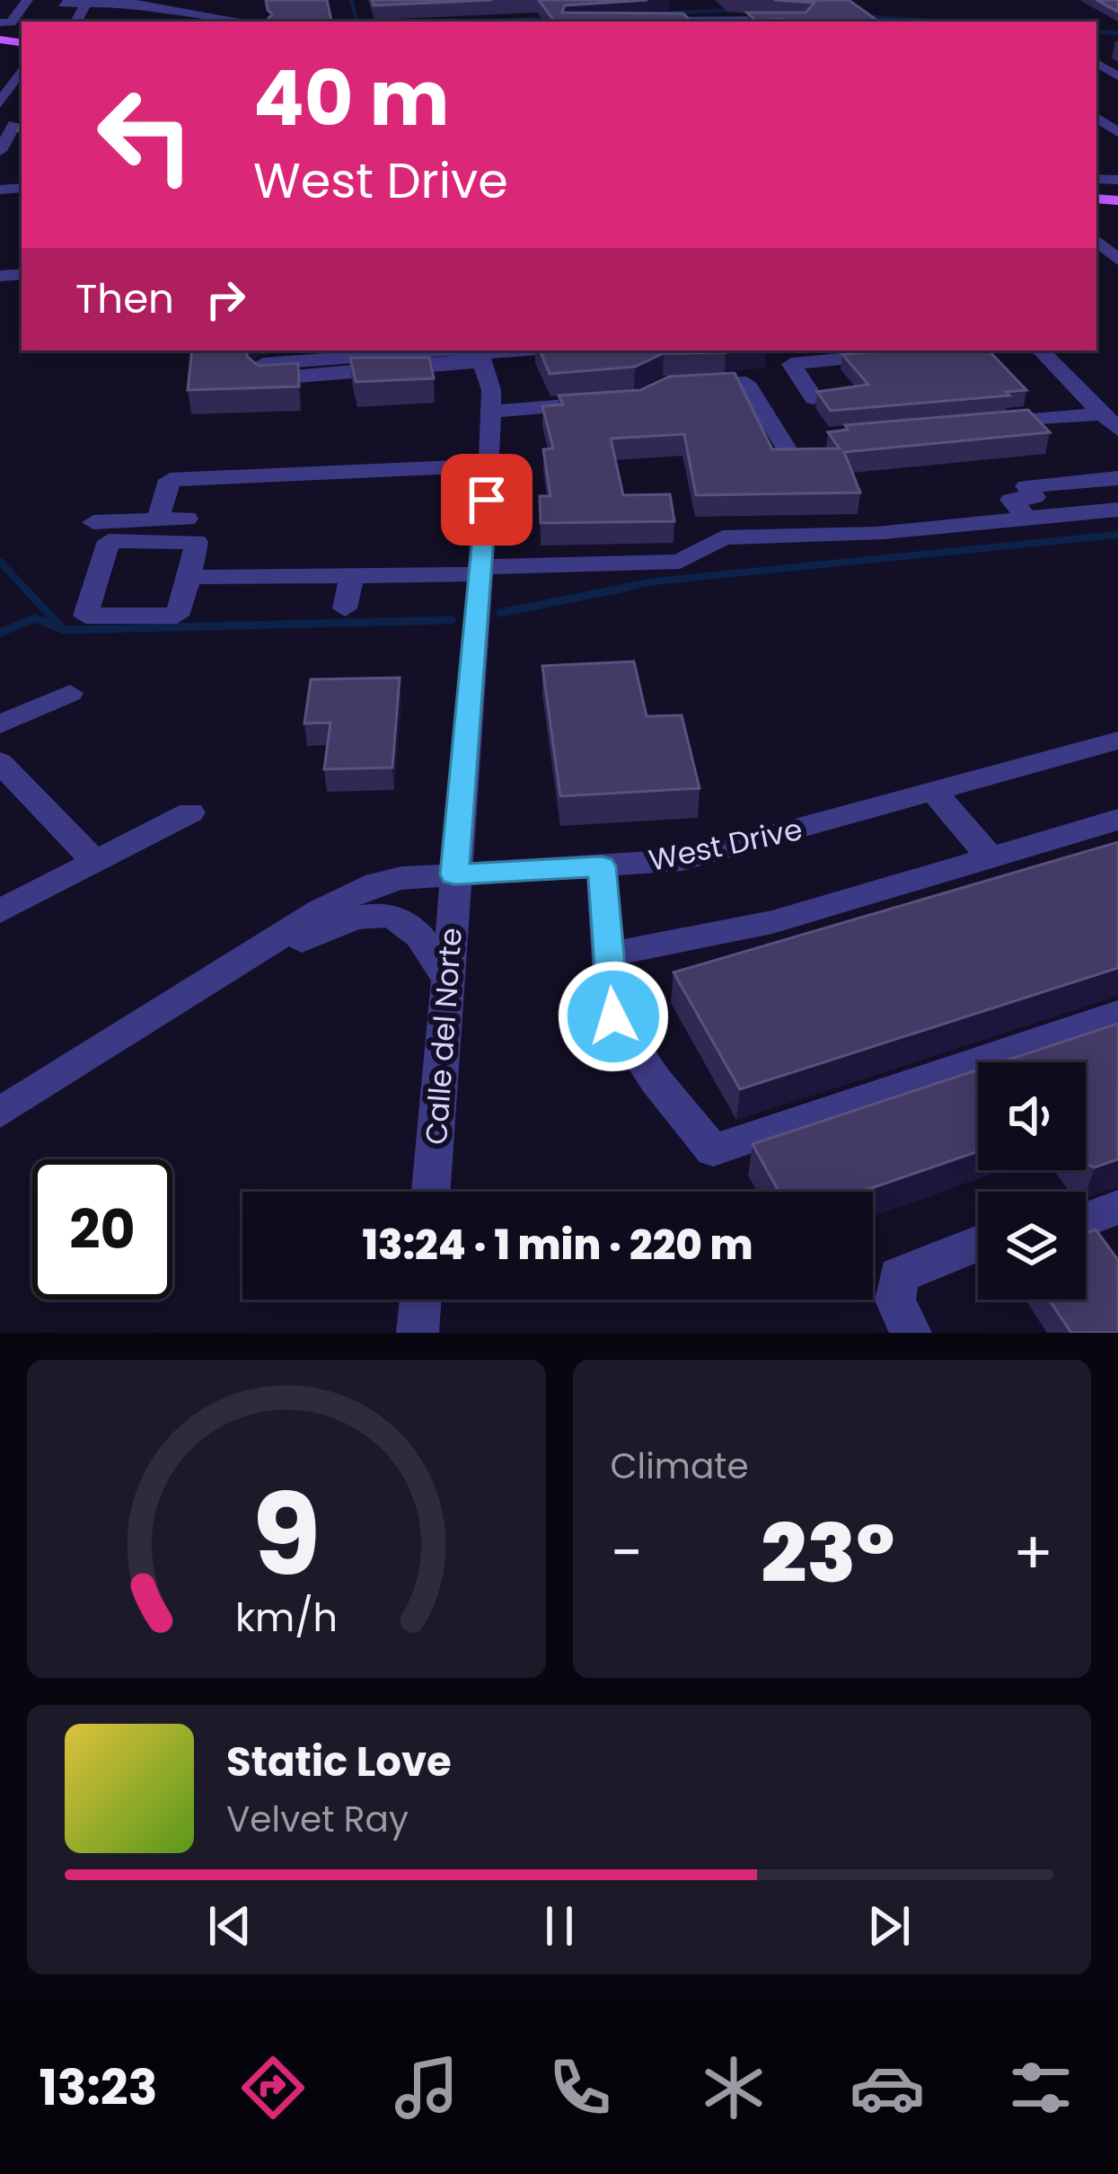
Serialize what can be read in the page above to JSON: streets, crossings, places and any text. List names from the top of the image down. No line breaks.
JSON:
{"streets":{"street":["West Drive","Calle del Norte"]},"crossings":[["West Drive","Calle del Norte"]],"page":{"turn":["40 m","West Drive"],"then":"Then","limit":"20","trip":"13:24 · 1 min · 220 m","tile":"Climate","heat":["−","23°","+"],"song":["Static Love","Velvet Ray"],"tabs":"13:23","gauge":["9","km/h"]}}
